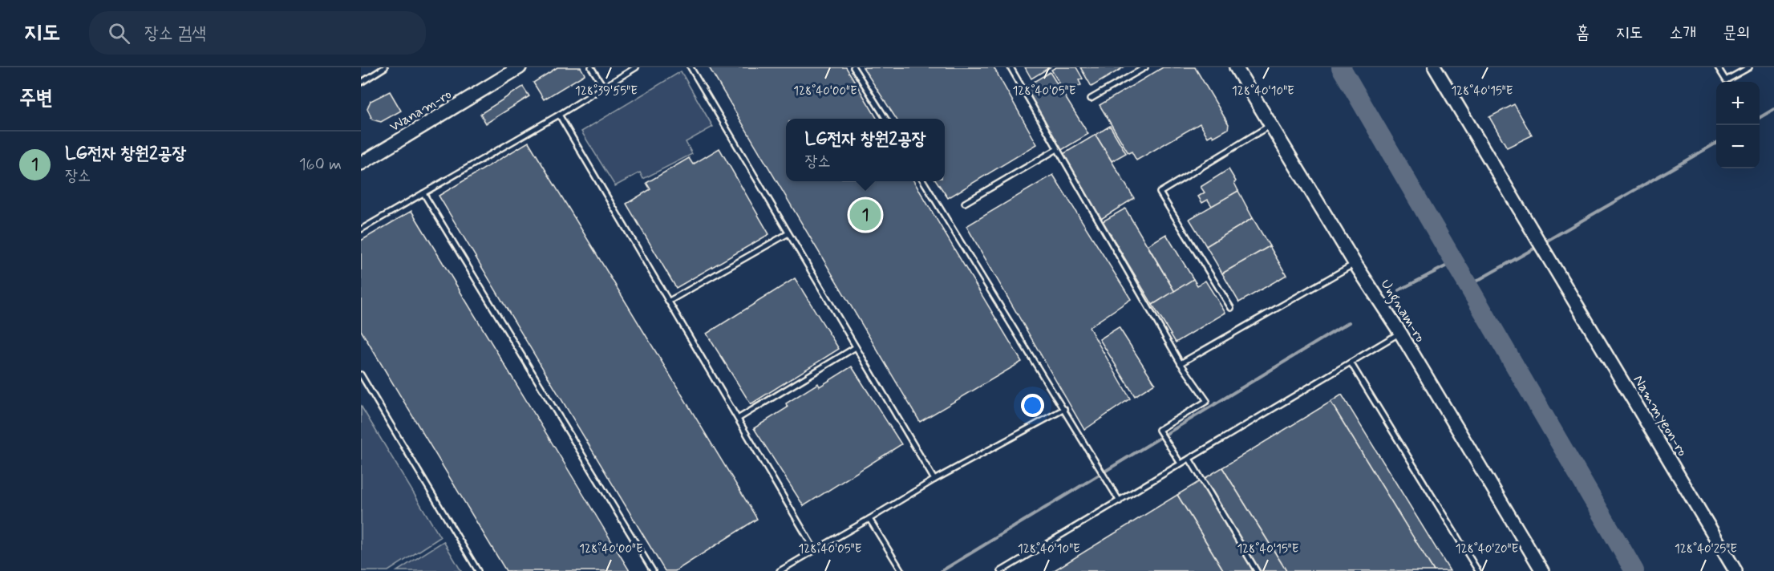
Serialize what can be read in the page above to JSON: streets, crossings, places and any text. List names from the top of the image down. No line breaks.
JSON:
{"streets":{"street":["Wanam-ro","Ungnam-ro","Nammyeon-ro"]},"page":{"header":"지도","search":"장소 검색","nav":["홈","지도","소개","문의"],"heading":"주변","map_buttons":["+","−"],"popup":["LG전자 창원2공장","장소"],"list":[{"mark":"1","name":"LG전자 창원2공장","note":"장소","value":"160 m"}],"pins":"1"},"coordinates":["128°39'55\"E","128°40'00\"E","128°40'05\"E","128°40'10\"E","128°40'15\"E","128°40'20\"E","128°40'25\"E"]}
